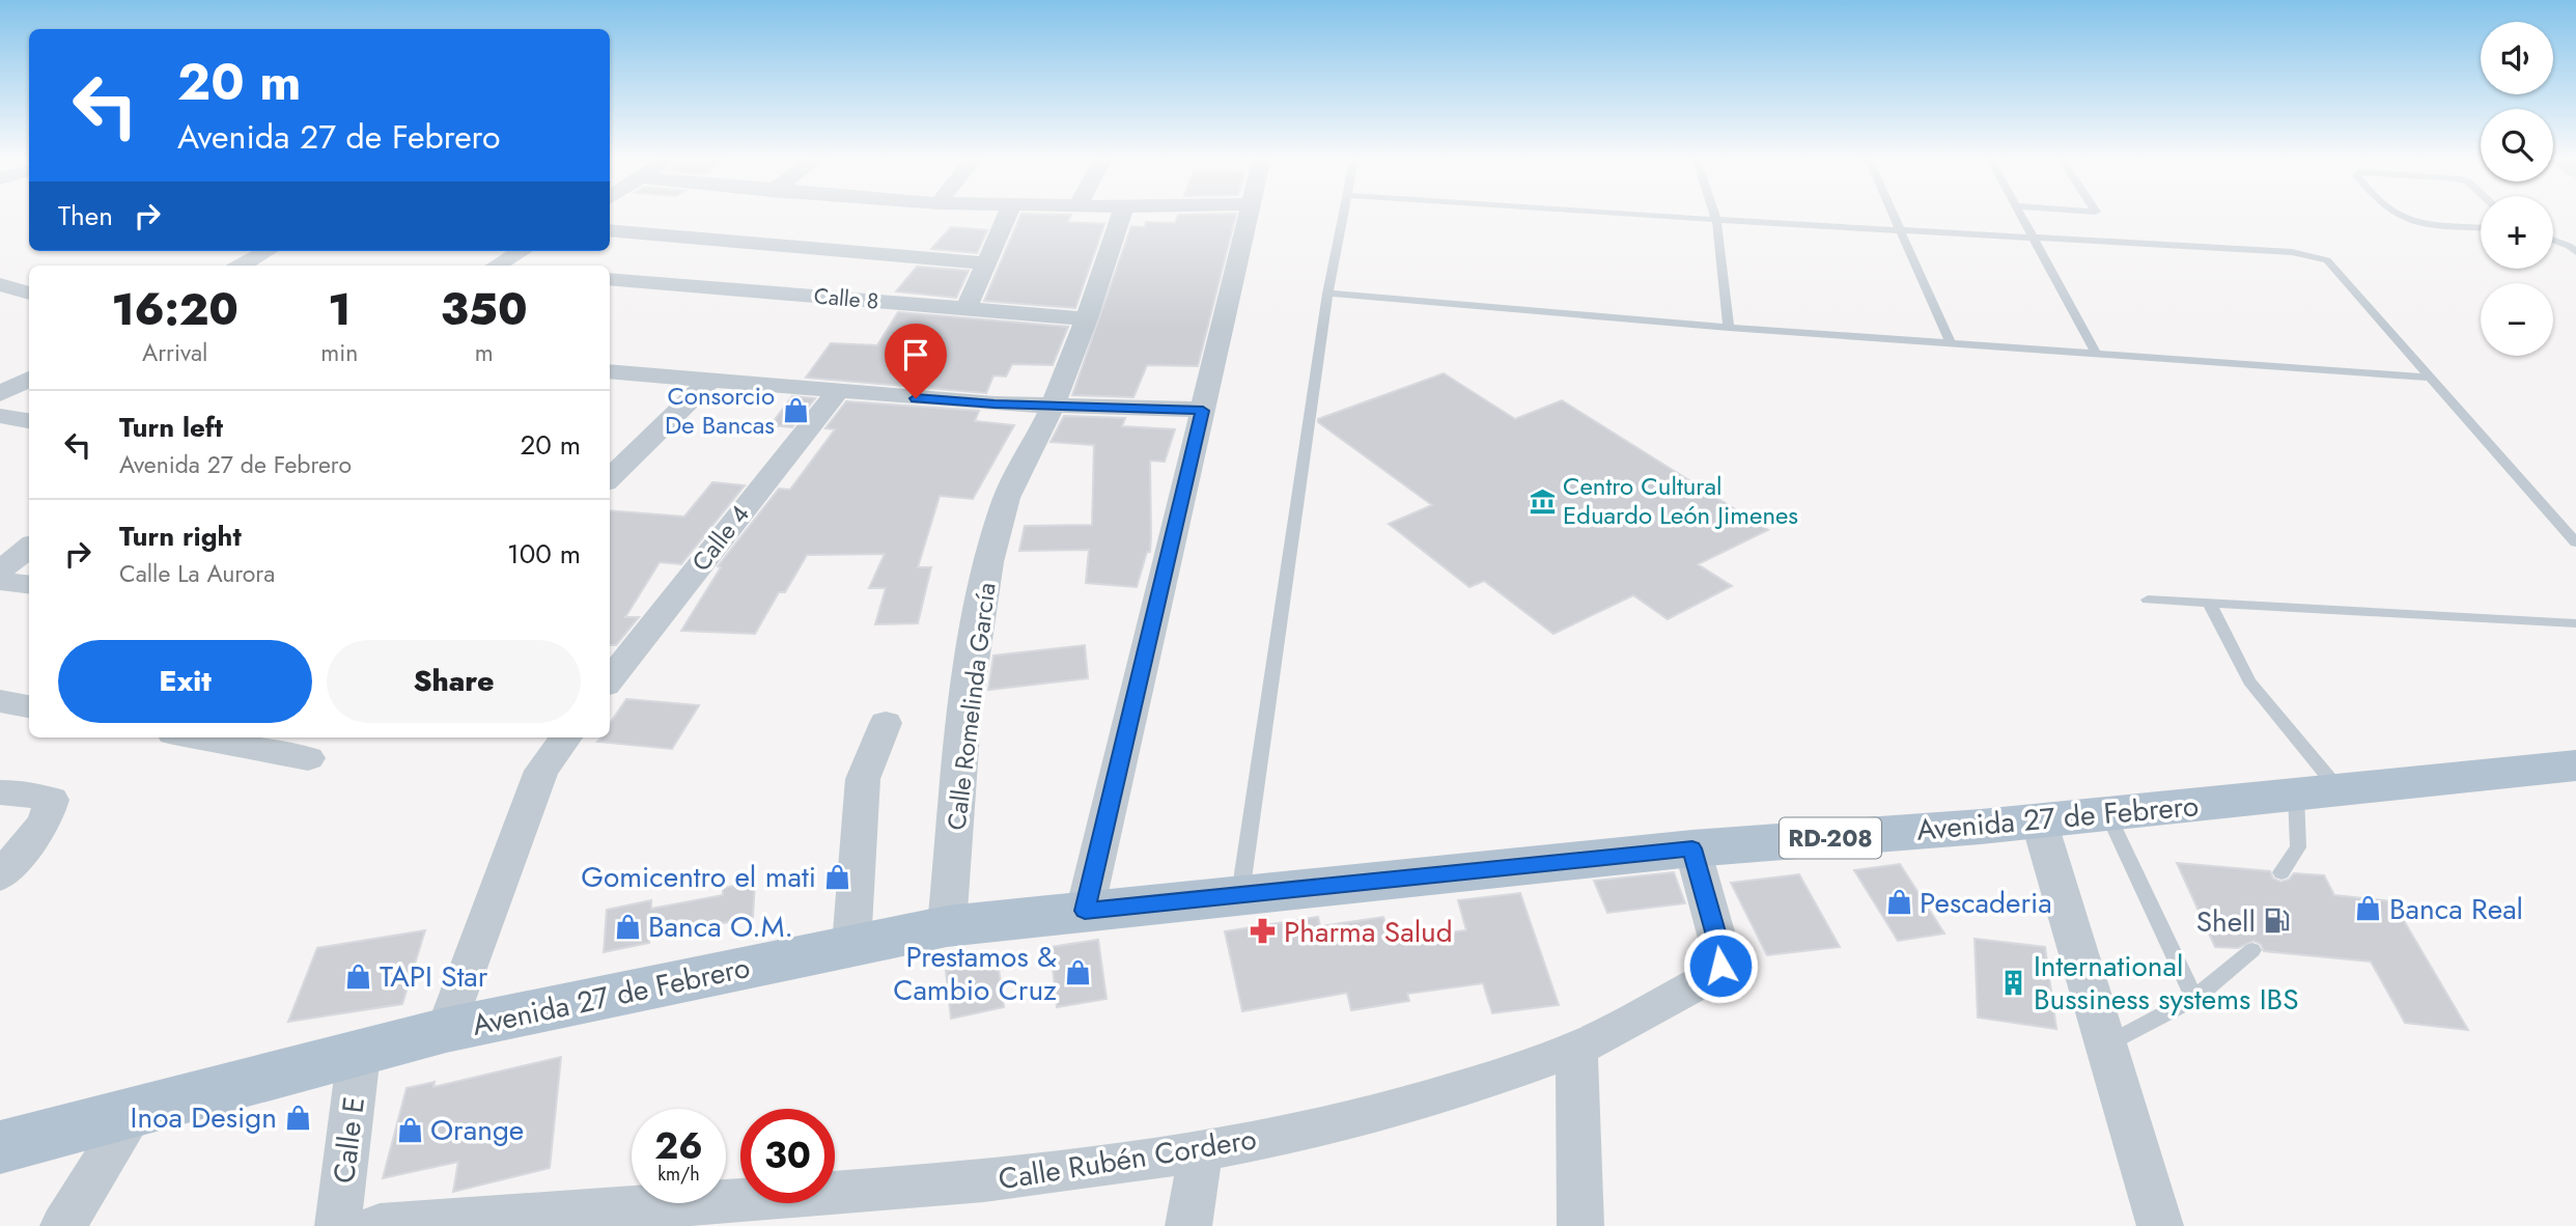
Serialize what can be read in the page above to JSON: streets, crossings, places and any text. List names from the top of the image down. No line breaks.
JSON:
{"streets":{"main road":["Avenida 27 de Febrero","RD-208"],"street":["Calle 8","Calle 4","Calle Romelinda García","Calle E","Calle Rubén Cordero"]},"crossings":[["Calle 8","Calle Romelinda García"],["Calle Romelinda García","Avenida 27 de Febrero"],["Avenida 27 de Febrero","Calle E"],["Avenida 27 de Febrero","Calle Rubén Cordero"]],"places":{"shop":["Consorcio De Bancas","Gomicentro el mati","Pescaderia","Banca Real","Banca O.M.","Prestamos & Cambio Cruz","TAPI Star","Inoa Design","Orange"],"museum":["Centro Cultural Eduardo León Jimenes"],"fuel station":["Shell"],"pharmacy":["Pharma Salud"],"building":["International Bussiness systems IBS"]},"page":{"map_buttons":["+","−"],"turn":["20 m","Avenida 27 de Febrero"],"then":"Then","eta":["16:20","Arrival","1","min","350","m"],"list":[{"name":"Turn left","note":"Avenida 27 de Febrero","value":"20 m"},{"name":"Turn right","note":"Calle La Aurora","value":"100 m"}],"buttons":["Exit","Share"],"speed":"26 km/h","limit":"30"}}
